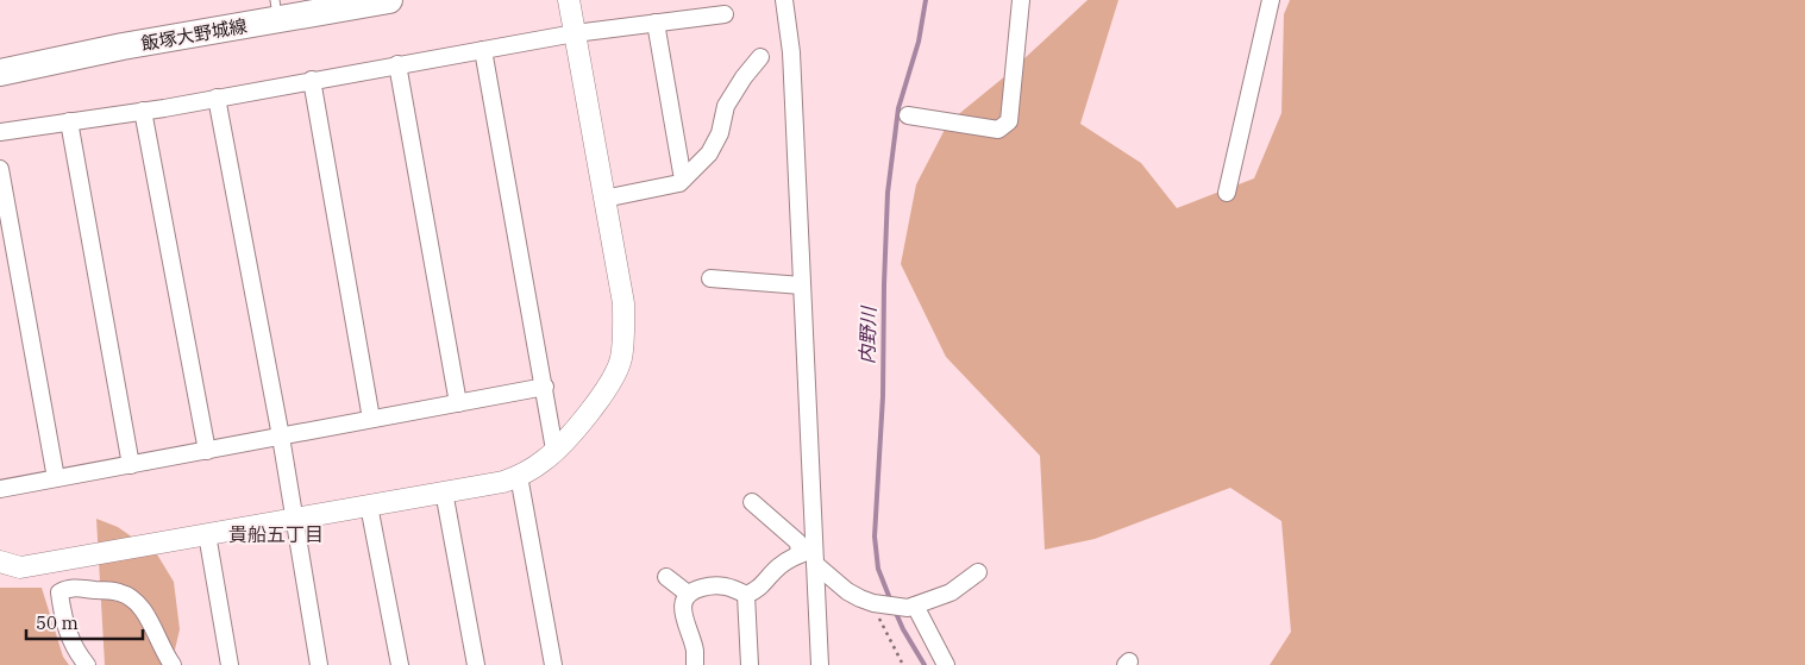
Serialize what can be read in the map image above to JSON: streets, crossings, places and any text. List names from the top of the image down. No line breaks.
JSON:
{"streets":{"main road":["飯塚大野城線"]},"districts":["貴船五丁目"],"water":["内野川"],"scale_bar":"50 m"}
